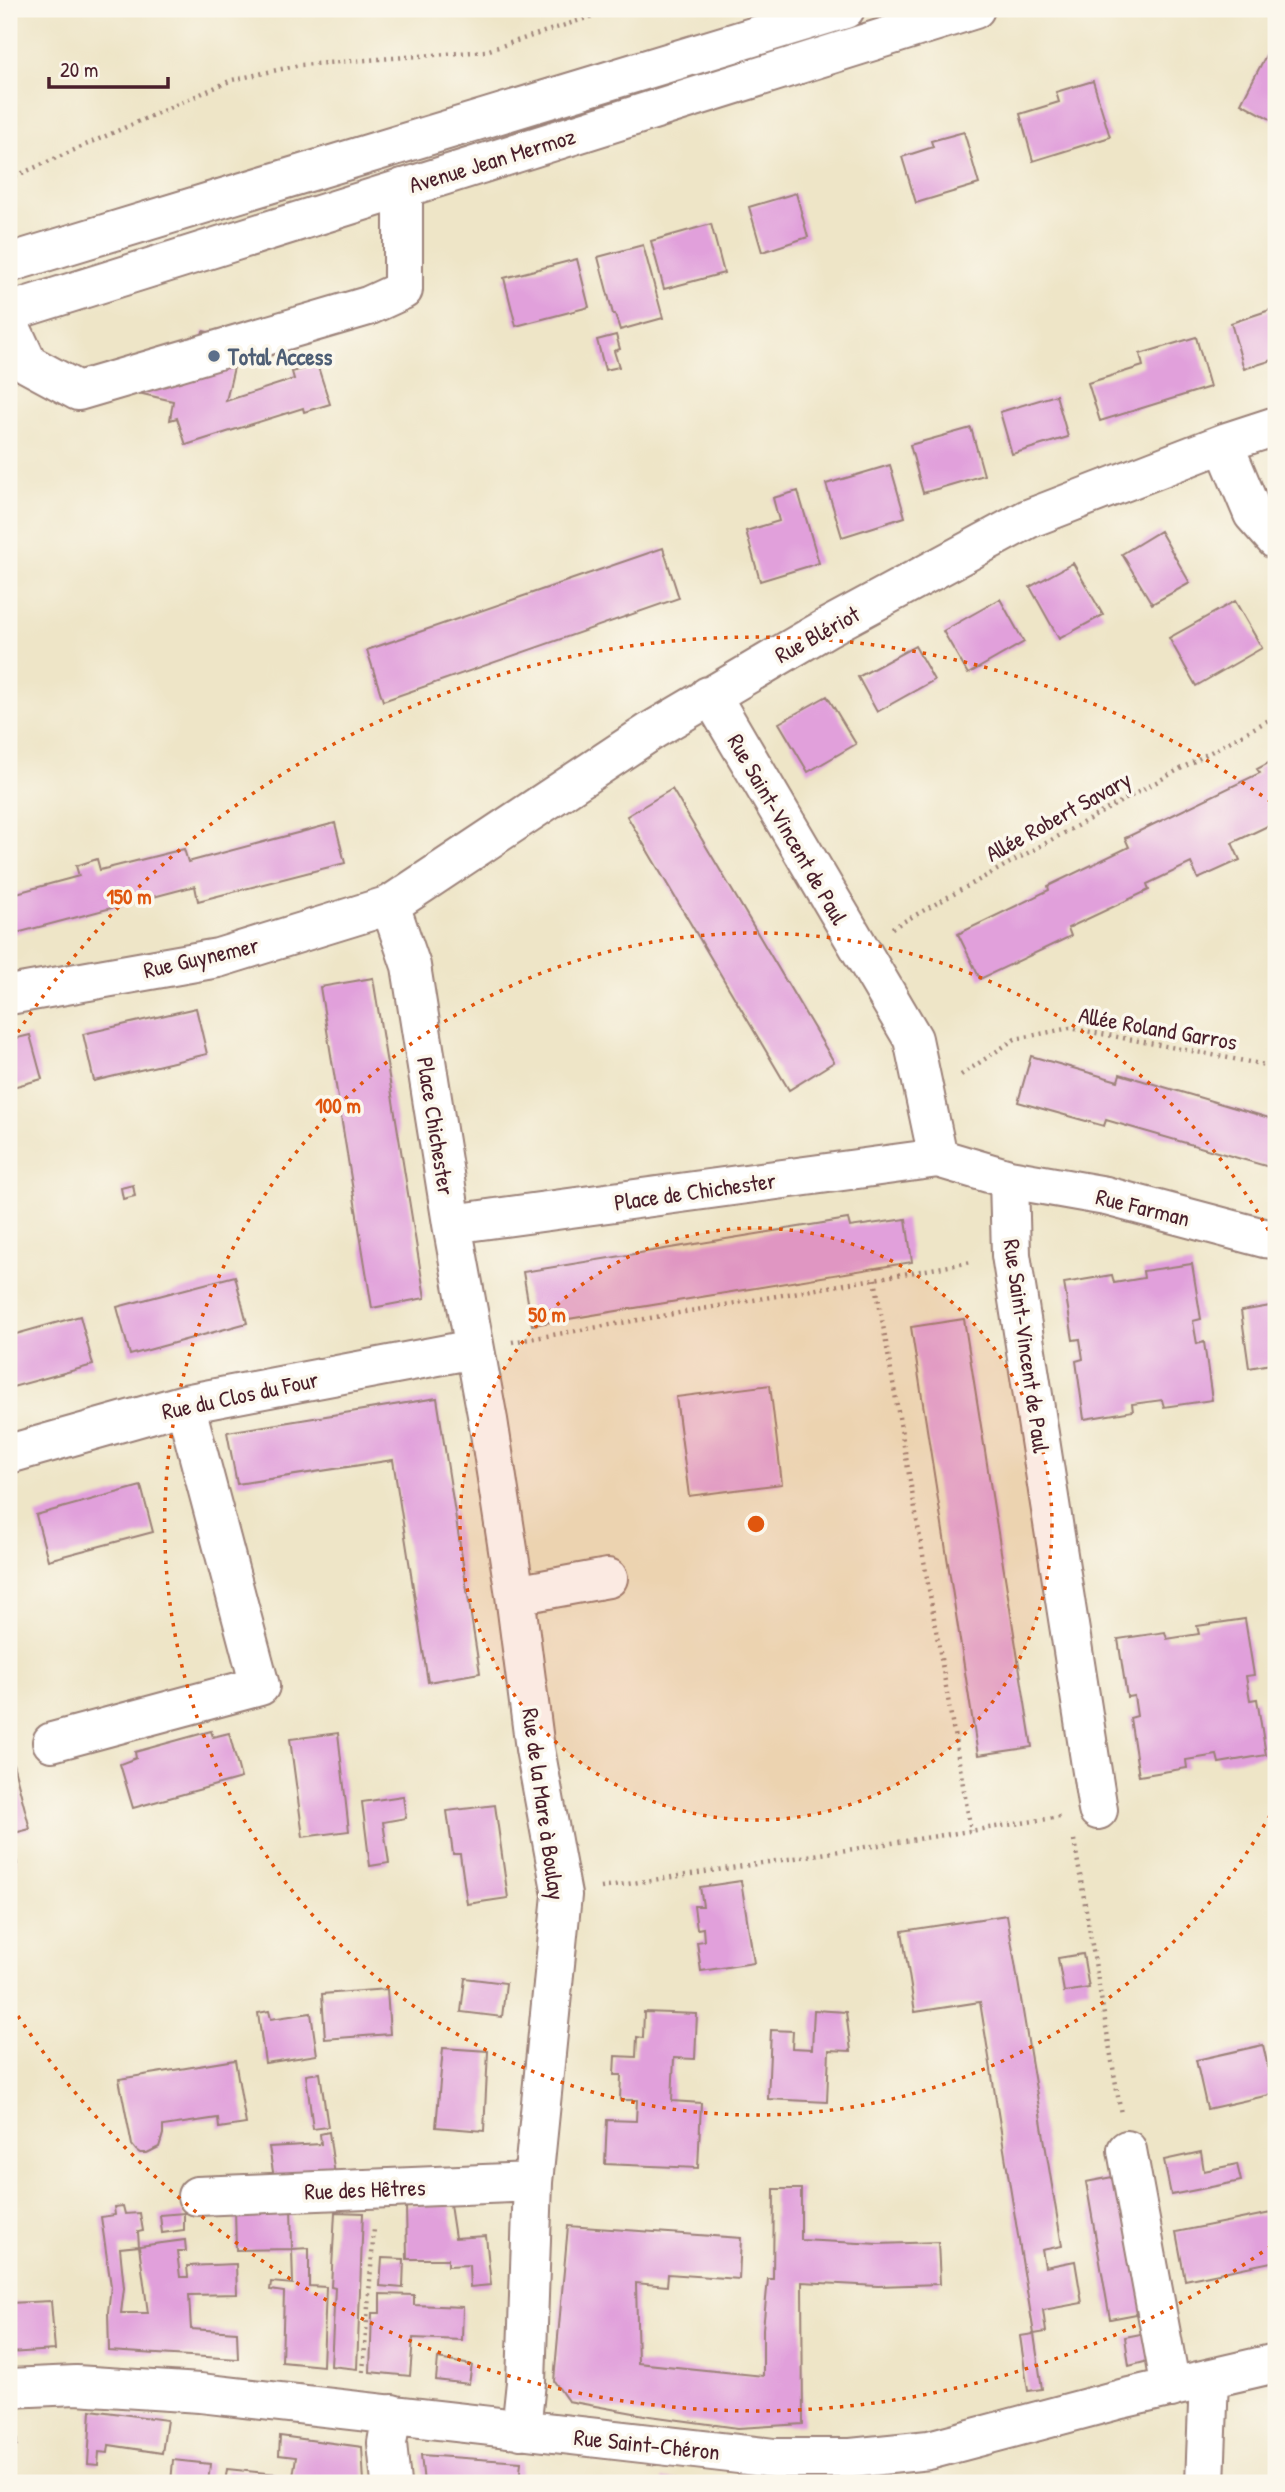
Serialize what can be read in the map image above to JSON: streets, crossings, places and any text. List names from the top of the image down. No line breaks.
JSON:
{"streets":{"street":["Avenue Jean Mermoz","Rue Blériot","Rue Saint-Vincent de Paul","Rue Guynemer","Place Chichester","Place de Chichester","Rue Farman","Rue du Clos du Four","Rue de la Mare à Boulay","Rue des Hêtres","Rue Saint-Chéron"],"path":["Allée Robert Savary","Allée Roland Garros"]},"crossings":[["Rue Blériot","Rue Saint-Vincent de Paul"],["Rue Blériot","Rue Guynemer"],["Rue Blériot","Place Chichester"],["Allée Robert Savary","Rue Saint-Vincent de Paul"],["Rue Saint-Vincent de Paul","Allée Roland Garros"],["Rue Saint-Vincent de Paul","Place de Chichester"],["Rue Saint-Vincent de Paul","Rue Farman"],["Rue Guynemer","Place Chichester"],["Place Chichester","Place de Chichester"],["Place Chichester","Rue du Clos du Four"],["Place Chichester","Rue de la Mare à Boulay"],["Rue du Clos du Four","Rue de la Mare à Boulay"],["Rue de la Mare à Boulay","Rue des Hêtres"],["Rue de la Mare à Boulay","Rue Saint-Chéron"]],"places":["Total Access"],"scale_bar":"20 m","rings":["150 m","100 m","50 m"]}
